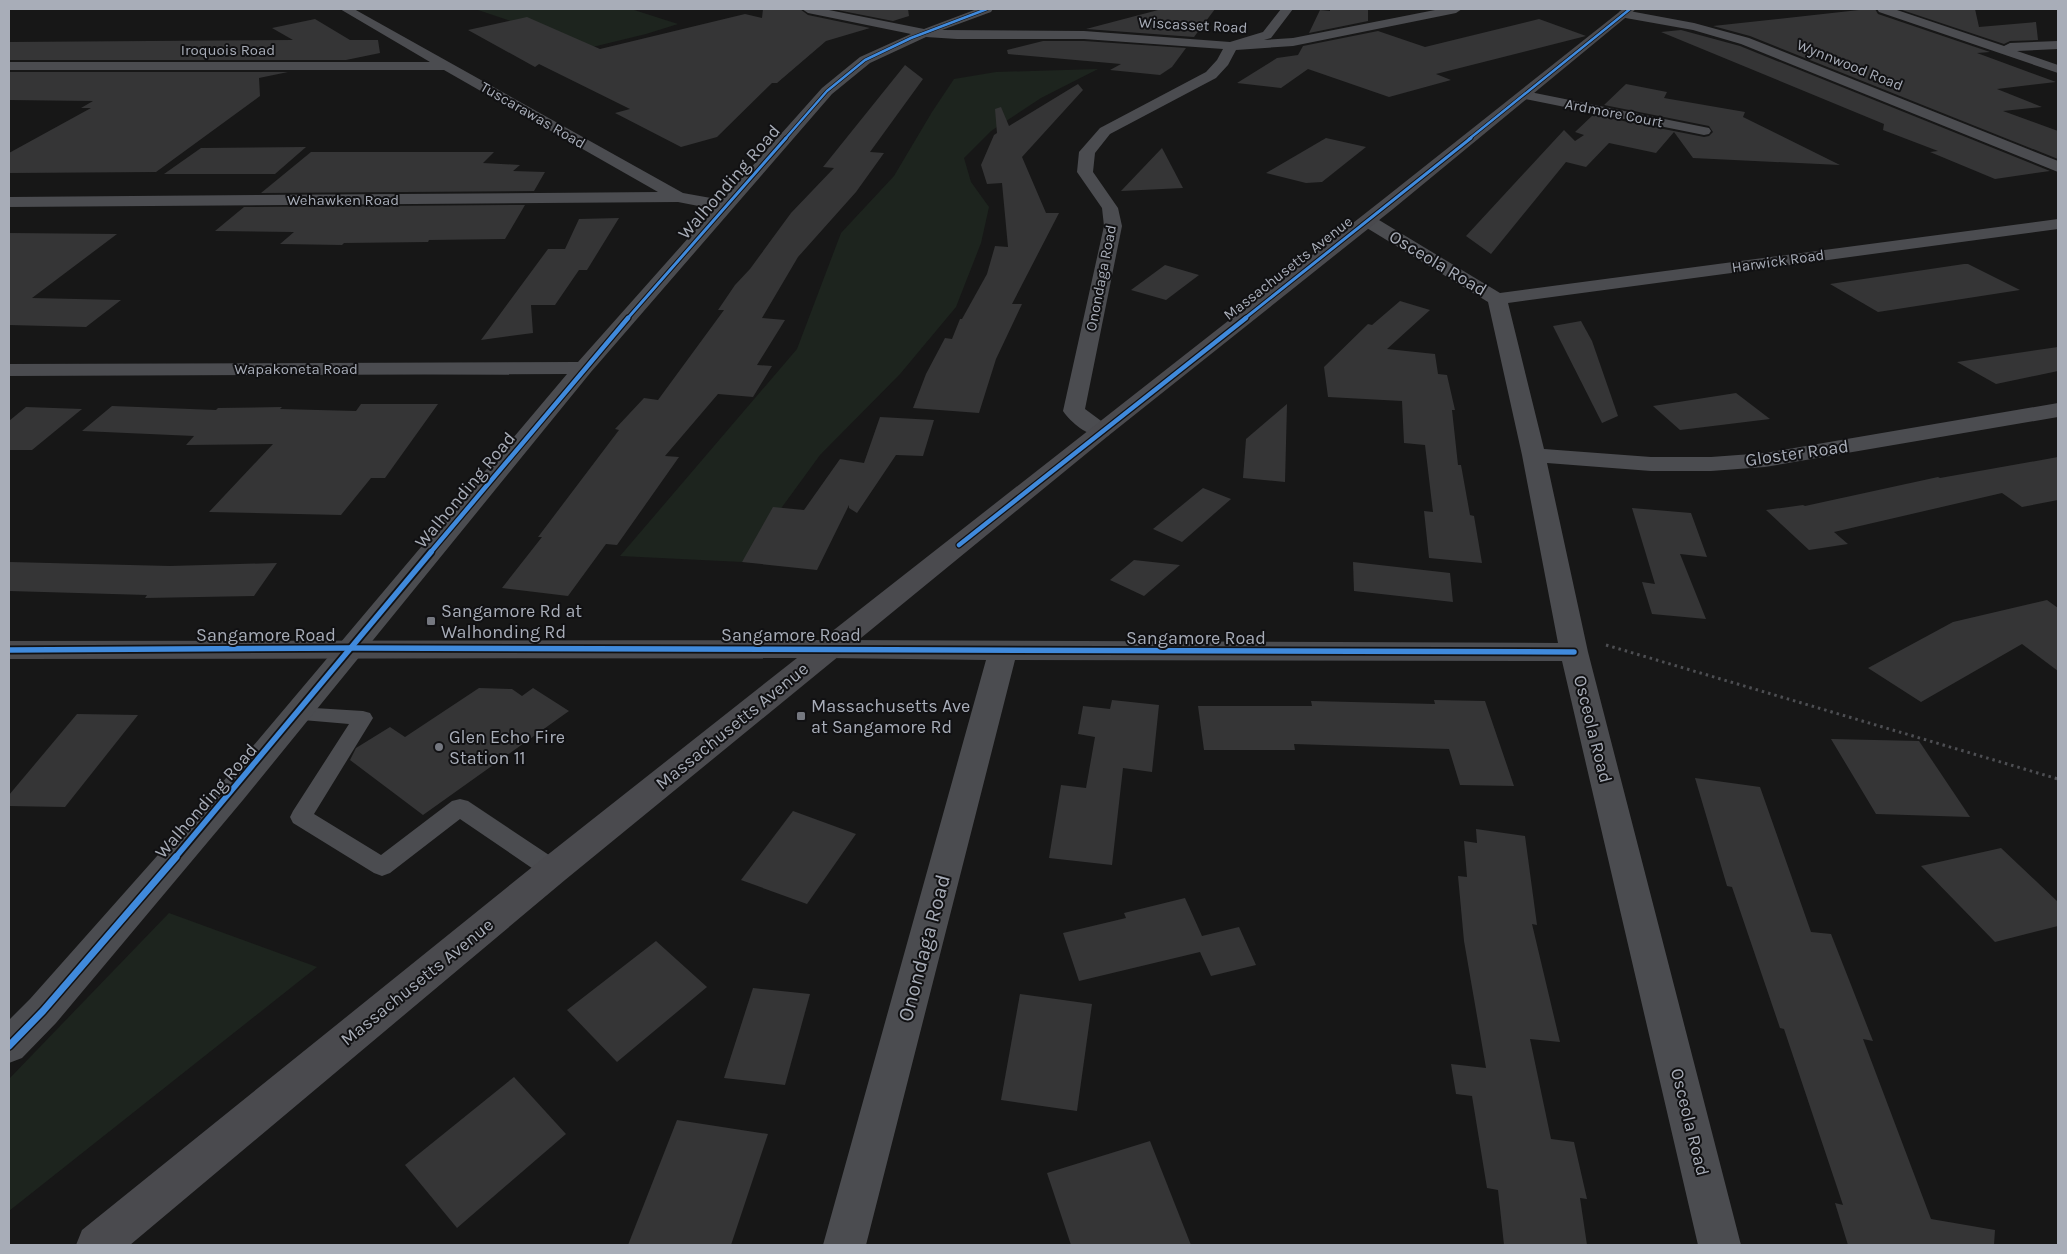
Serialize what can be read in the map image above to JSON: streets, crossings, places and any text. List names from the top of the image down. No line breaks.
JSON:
{"streets":{"main road":["Massachusetts Avenue","Sangamore Road"],"street":["Wiscasset Road","Iroquois Road","Wynnwood Road","Ardmore Court","Tuscarawas Road","Walhonding Road","Wehawken Road","Harwick Road","Osceola Road","Onondaga Road","Wapakoneta Road","Gloster Road"]},"crossings":[["Wiscasset Road","Walhonding Road"],["Wiscasset Road","Onondaga Road"],["Iroquois Road","Tuscarawas Road"],["Wynnwood Road","Massachusetts Avenue"],["Ardmore Court","Massachusetts Avenue"],["Tuscarawas Road","Walhonding Road"],["Tuscarawas Road","Wehawken Road"],["Walhonding Road","Wapakoneta Road"],["Walhonding Road","Sangamore Road"],["Harwick Road","Osceola Road"],["Osceola Road","Massachusetts Avenue"],["Osceola Road","Gloster Road"],["Osceola Road","Sangamore Road"],["Massachusetts Avenue","Onondaga Road"],["Massachusetts Avenue","Sangamore Road"],["Onondaga Road","Sangamore Road"]],"places":{"transit":["Sangamore Rd at Walhonding Rd","Massachusetts Ave at Sangamore Rd"],"other":["Glen Echo Fire Station 11"]}}
